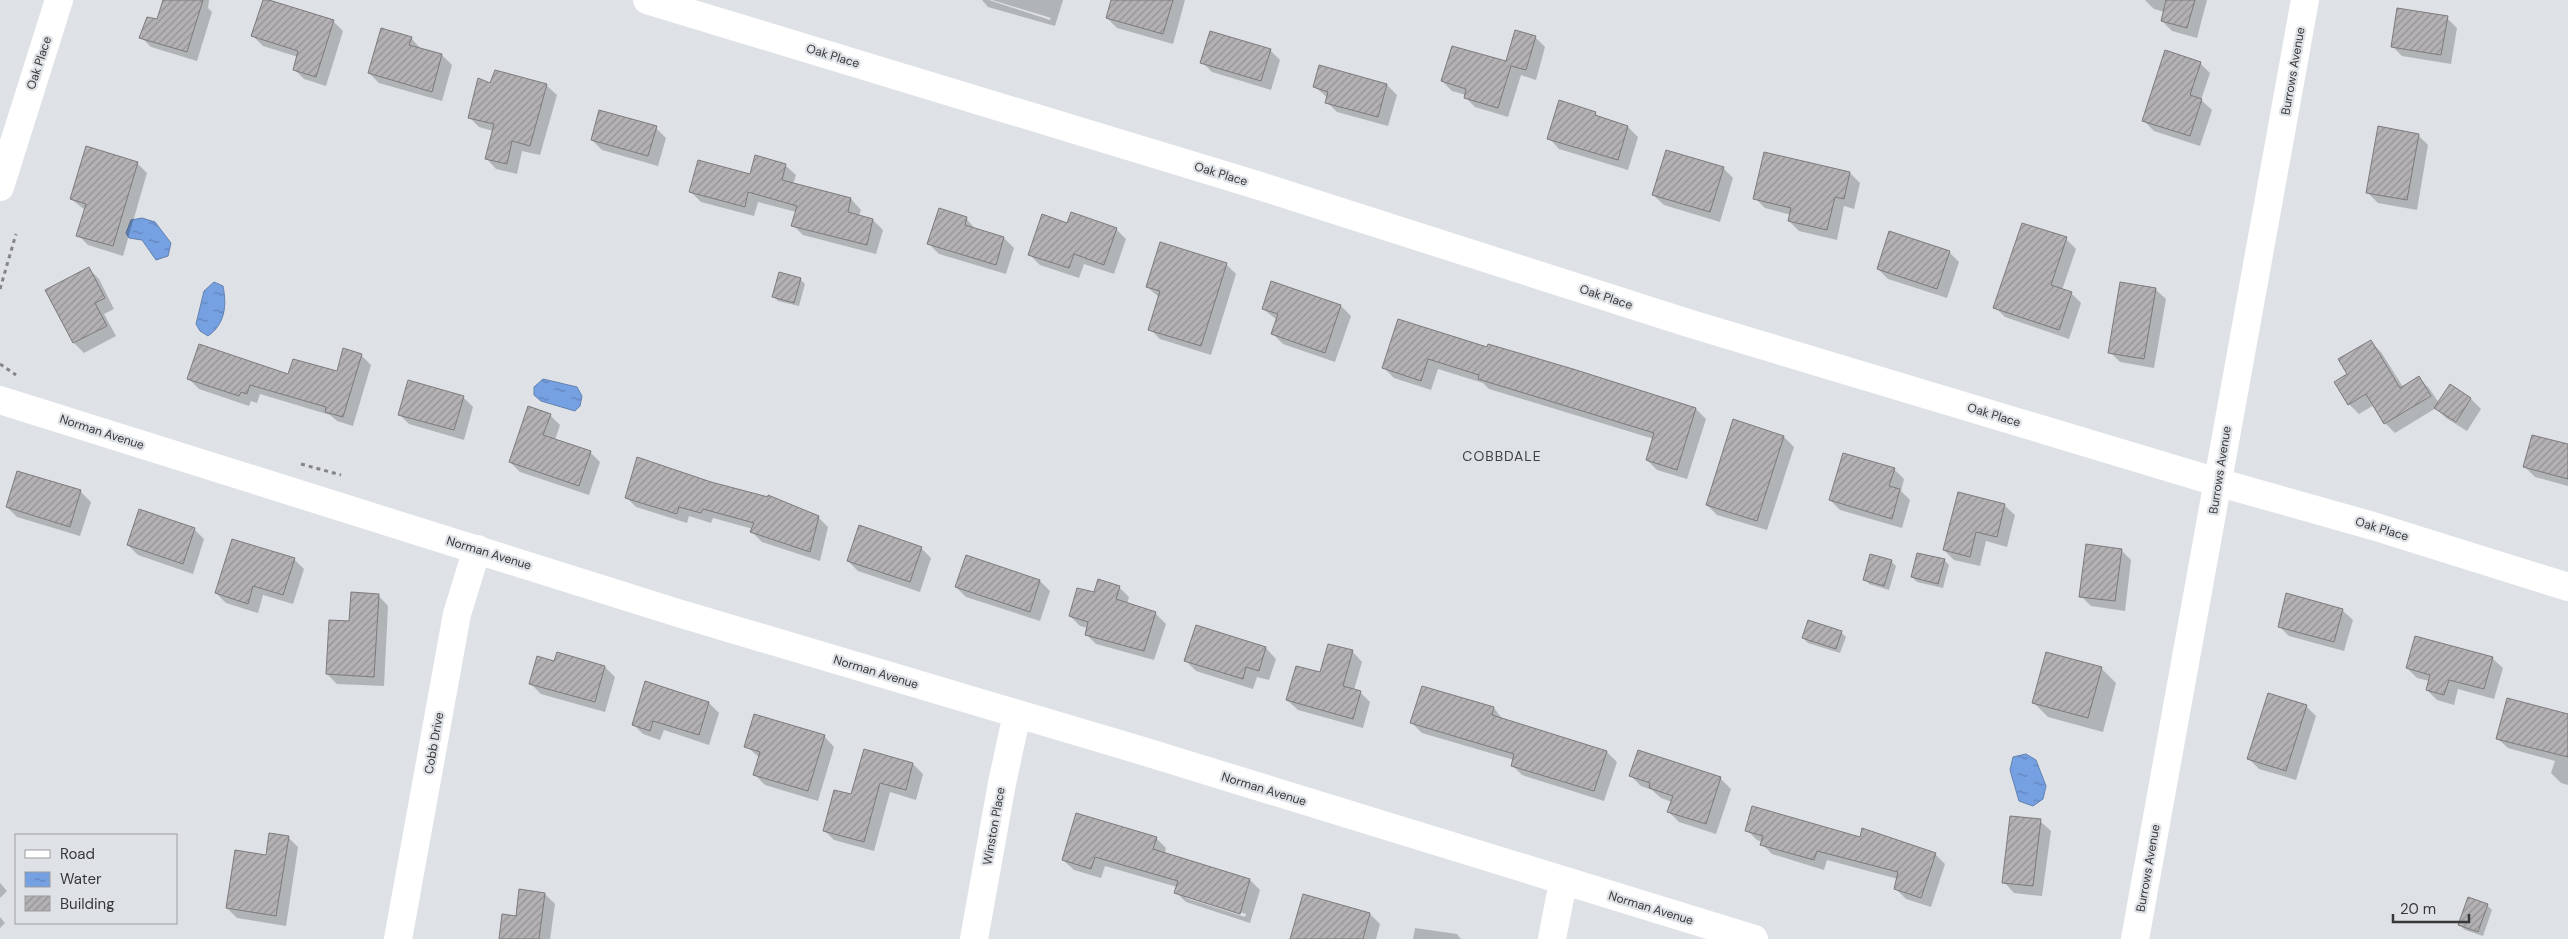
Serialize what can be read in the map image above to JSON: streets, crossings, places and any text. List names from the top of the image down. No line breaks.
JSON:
{"streets":{"street":["Oak Place","Burrows Avenue","Norman Avenue","Cobb Drive","Winston Place"]},"crossings":[["Oak Place","Burrows Avenue"],["Norman Avenue","Cobb Drive"],["Norman Avenue","Winston Place"]],"districts":["COBBDALE"],"legend":["Road","Water","Building"],"scale_bar":"20 m"}
